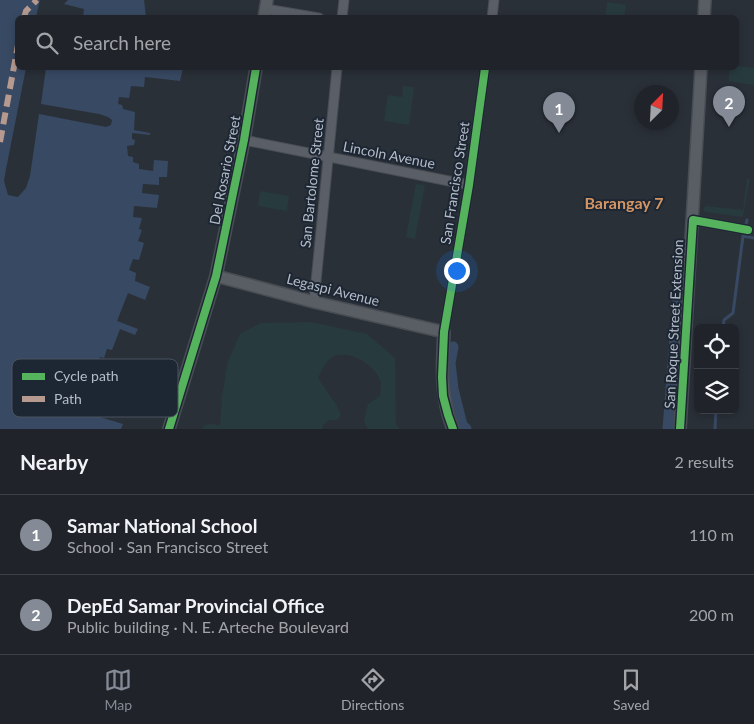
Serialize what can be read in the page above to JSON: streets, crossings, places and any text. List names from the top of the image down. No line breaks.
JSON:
{"streets":{"street":["Lincoln Avenue","Del Rosario Street","San Bartolome Street","San Francisco Street","Legaspi Avenue","San Roque Street Extension"]},"crossings":[["Lincoln Avenue","Del Rosario Street"],["Lincoln Avenue","San Bartolome Street"],["Lincoln Avenue","San Francisco Street"],["Del Rosario Street","Legaspi Avenue"],["San Bartolome Street","Legaspi Avenue"],["San Francisco Street","Legaspi Avenue"]],"districts":["Barangay 7"],"legend":["Cycle path","Path"],"north":"top right","page":{"search":"Search here","pins":["2","1"],"heading":["Nearby","2 results"],"list":[{"mark":"1","name":"Samar National School","note":"School · San Francisco Street","value":"110 m"},{"mark":"2","name":"DepEd Samar Provincial Office","note":"Public building · N. E. Arteche Boulevard","value":"200 m"}],"nav":["Map","Directions","Saved"]}}
